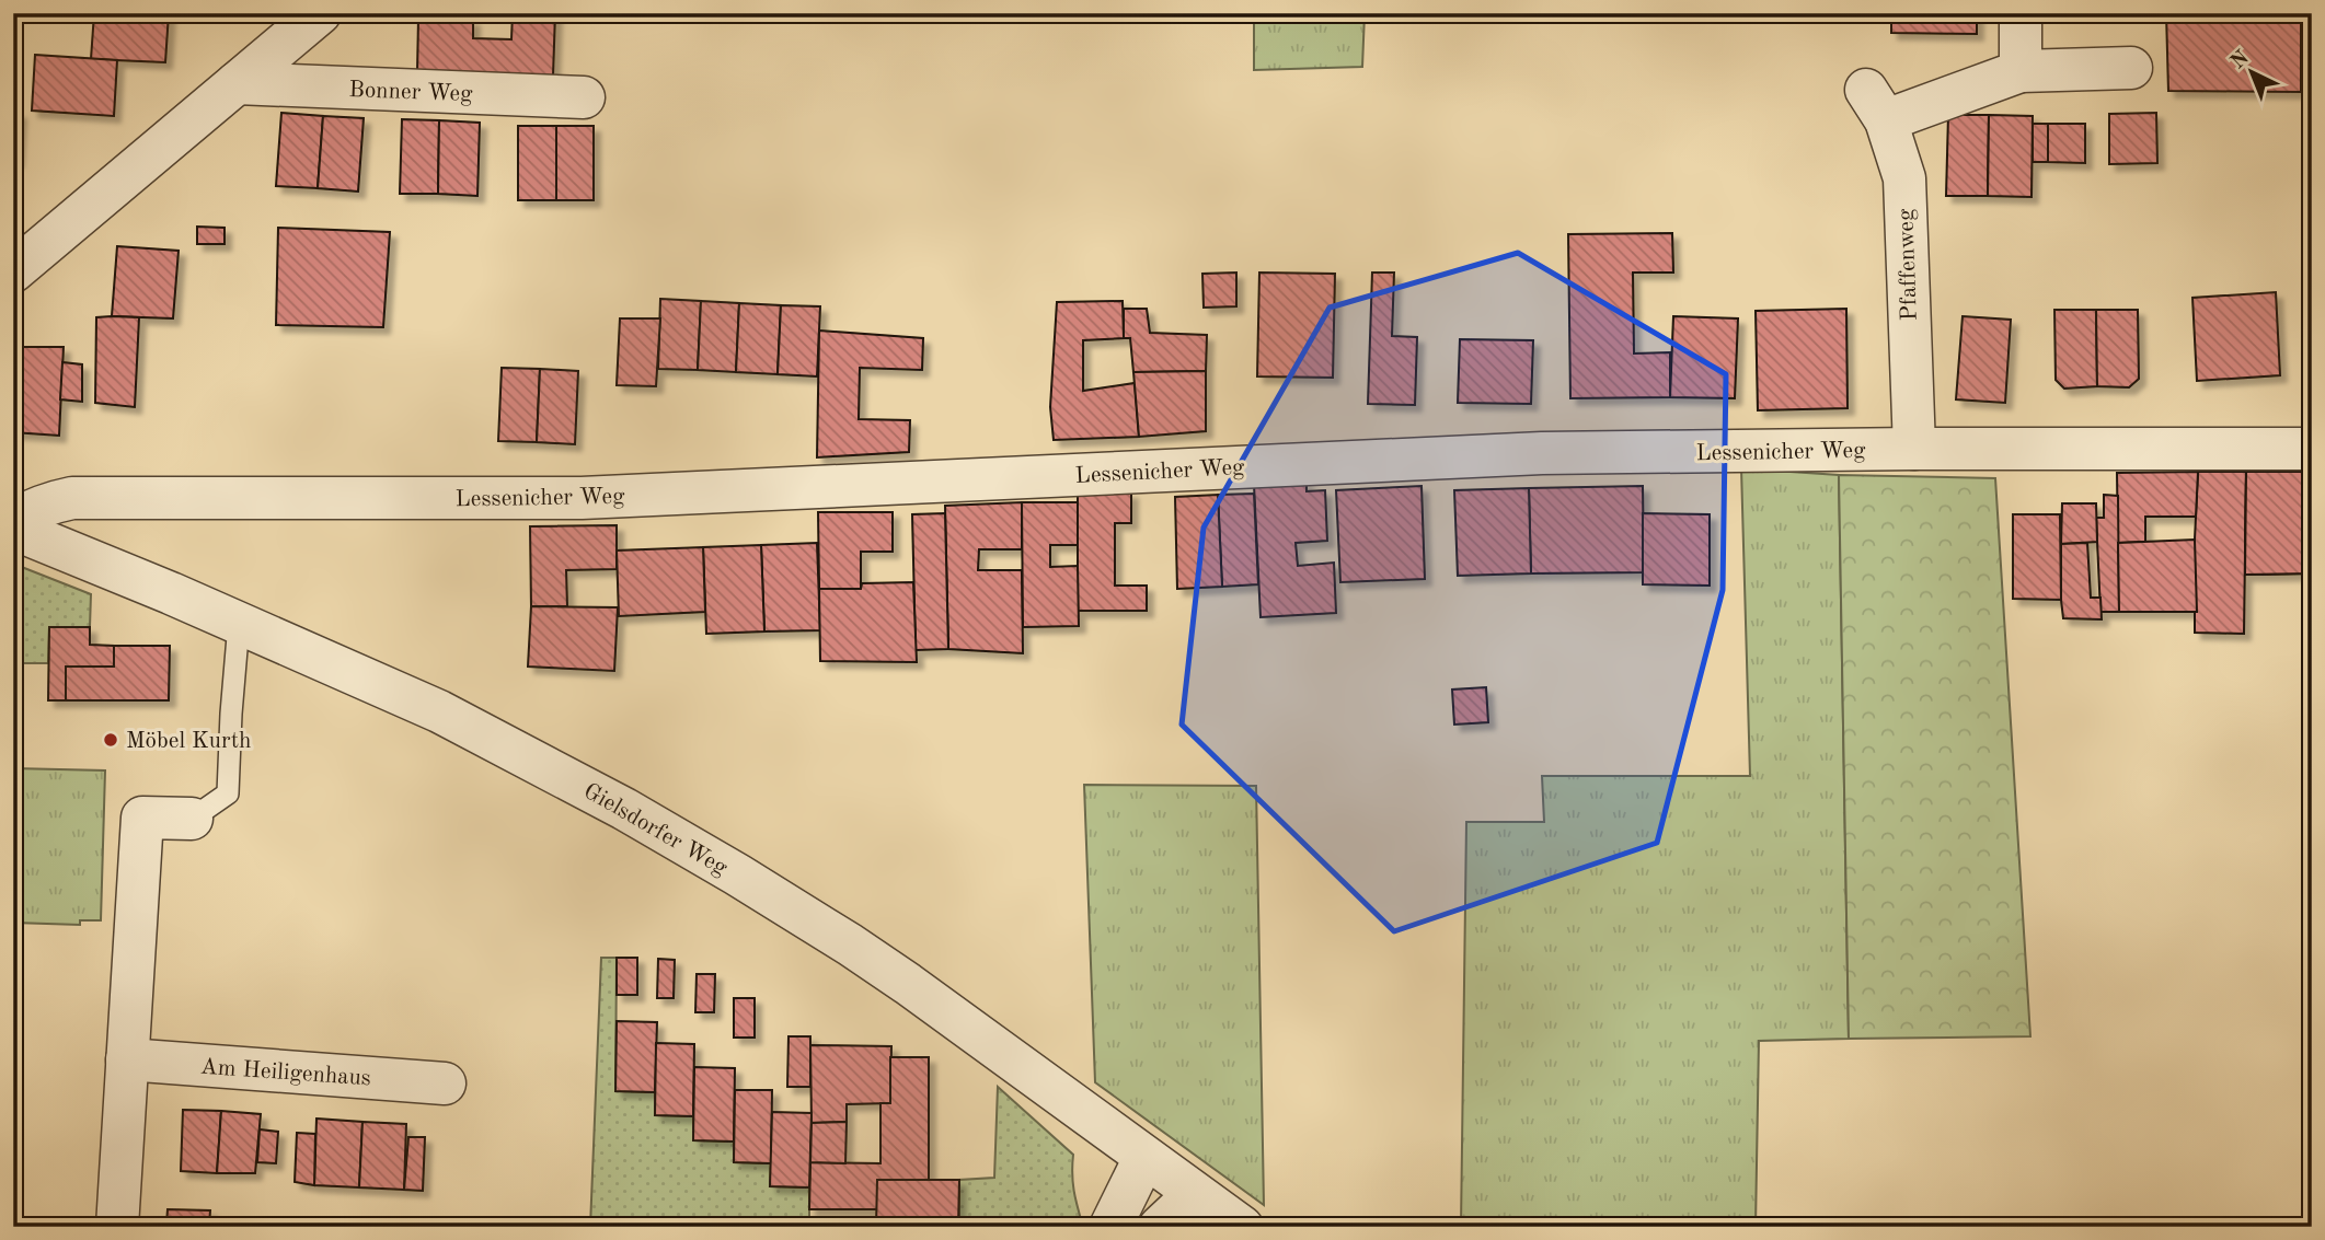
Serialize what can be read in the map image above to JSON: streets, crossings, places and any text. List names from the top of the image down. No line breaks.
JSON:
{"streets":{"street":["Bonner Weg","Pfaffenweg","Lessenicher Weg","Gielsdorfer Weg","Am Heiligenhaus"]},"crossings":[["Pfaffenweg","Lessenicher Weg"]],"places":["Möbel Kurth"],"north":"top left"}
